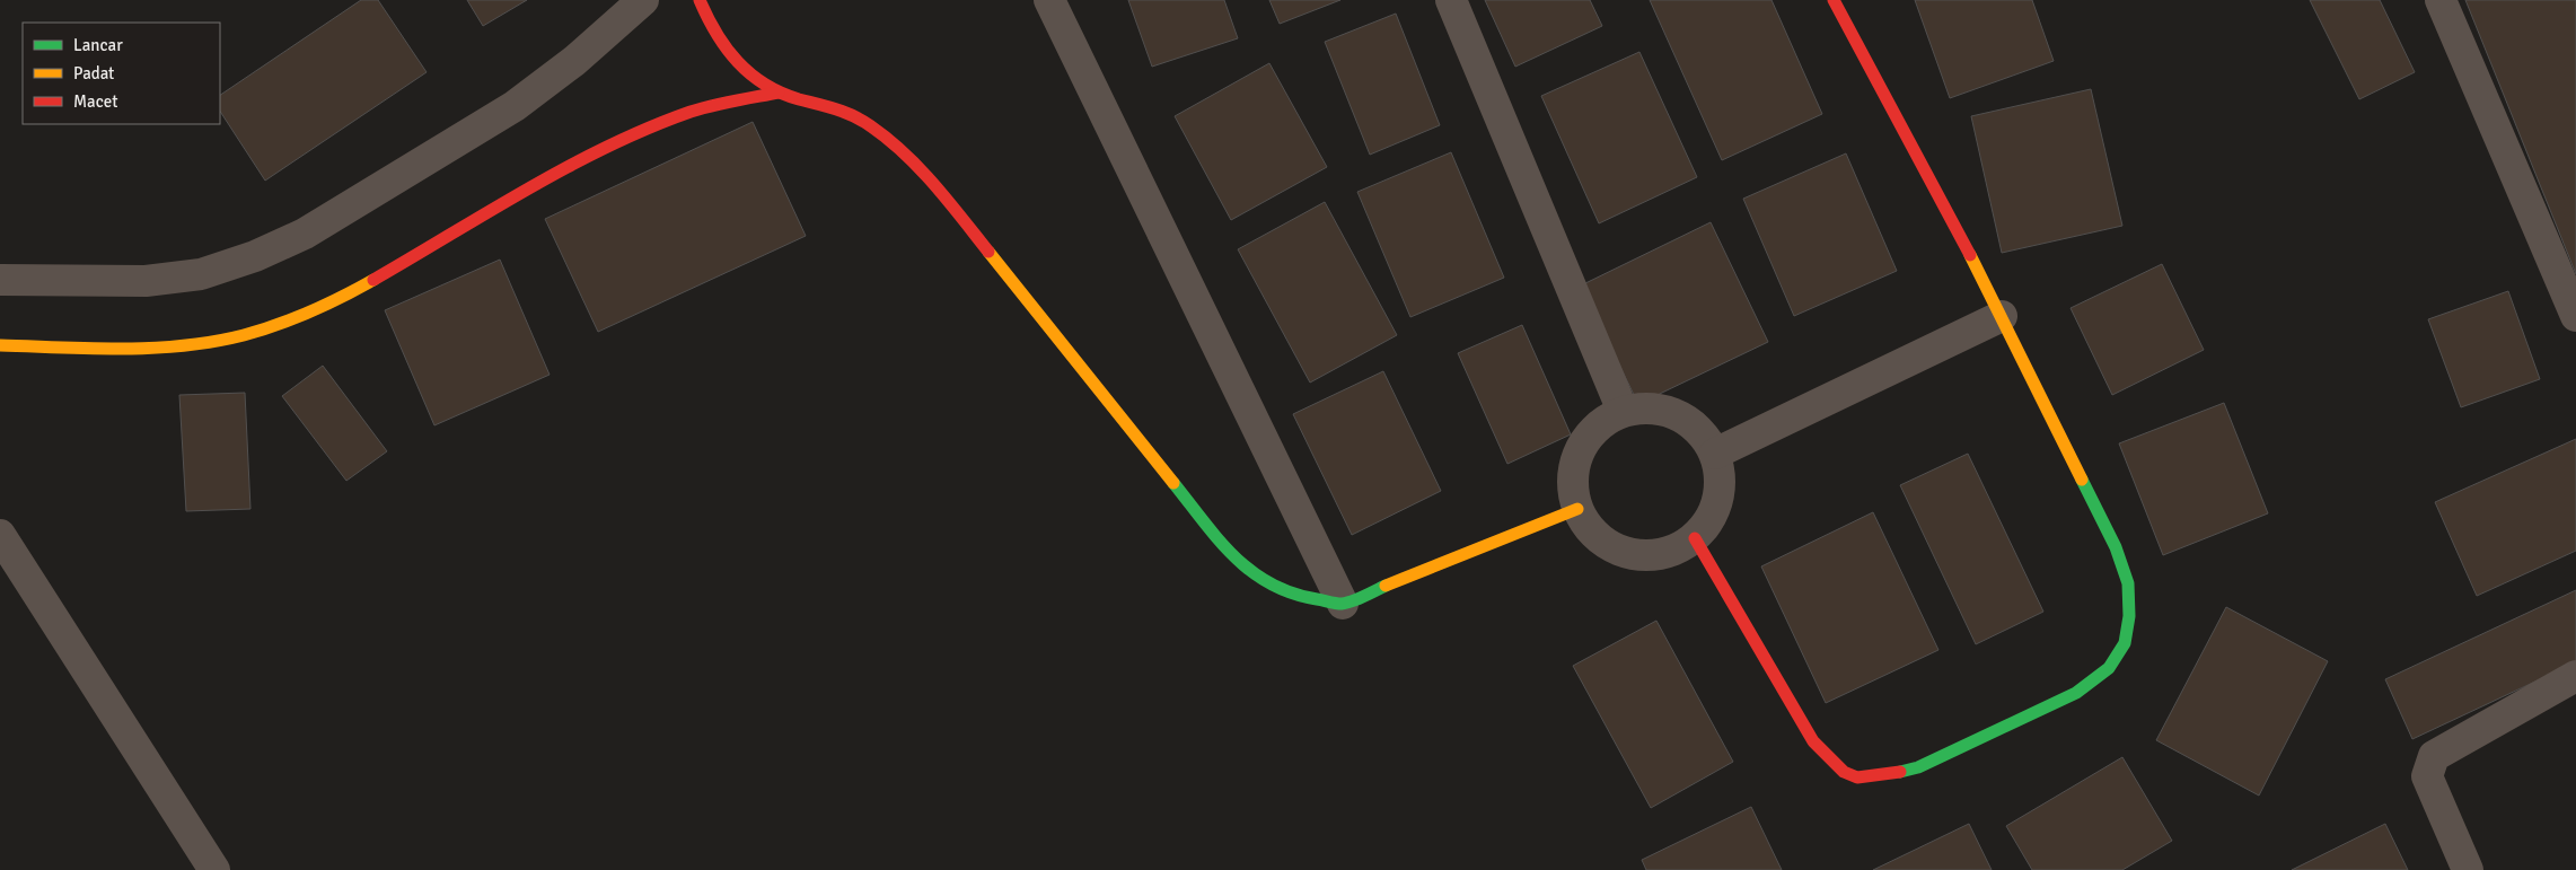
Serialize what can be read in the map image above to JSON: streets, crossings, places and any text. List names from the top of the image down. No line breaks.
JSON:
{"legend":["Lancar","Padat","Macet"]}
